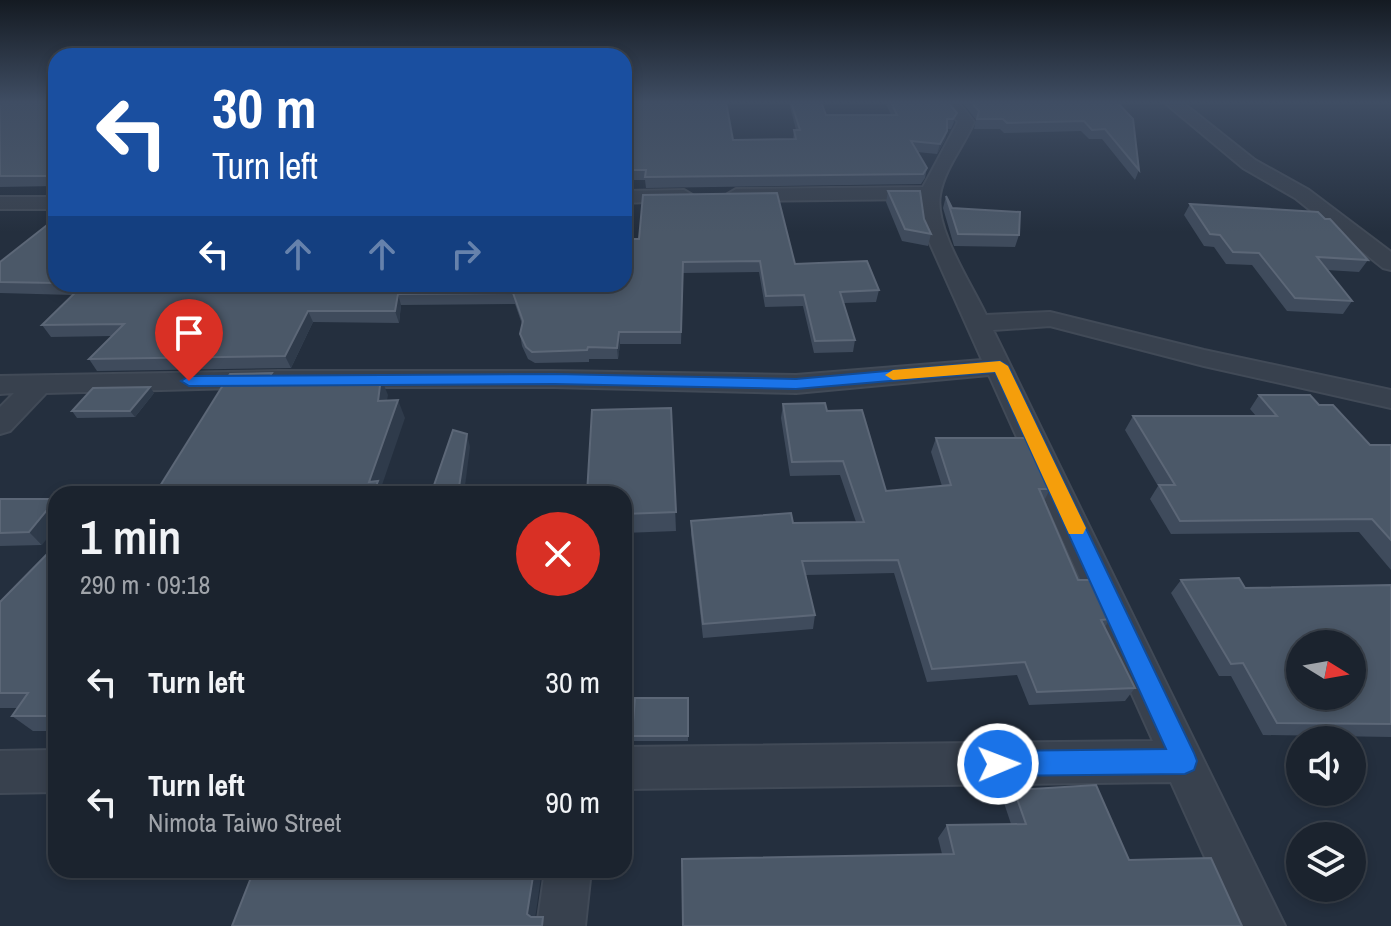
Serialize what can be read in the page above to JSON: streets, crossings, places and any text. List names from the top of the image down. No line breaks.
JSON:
{"north":"right","page":{"turn":["30 m","Turn left"],"heading":["1 min","290 m · 09:18"],"list":[{"name":"Turn left","value":"30 m"},{"name":"Turn left","note":"Nimota Taiwo Street","value":"90 m"}]}}
